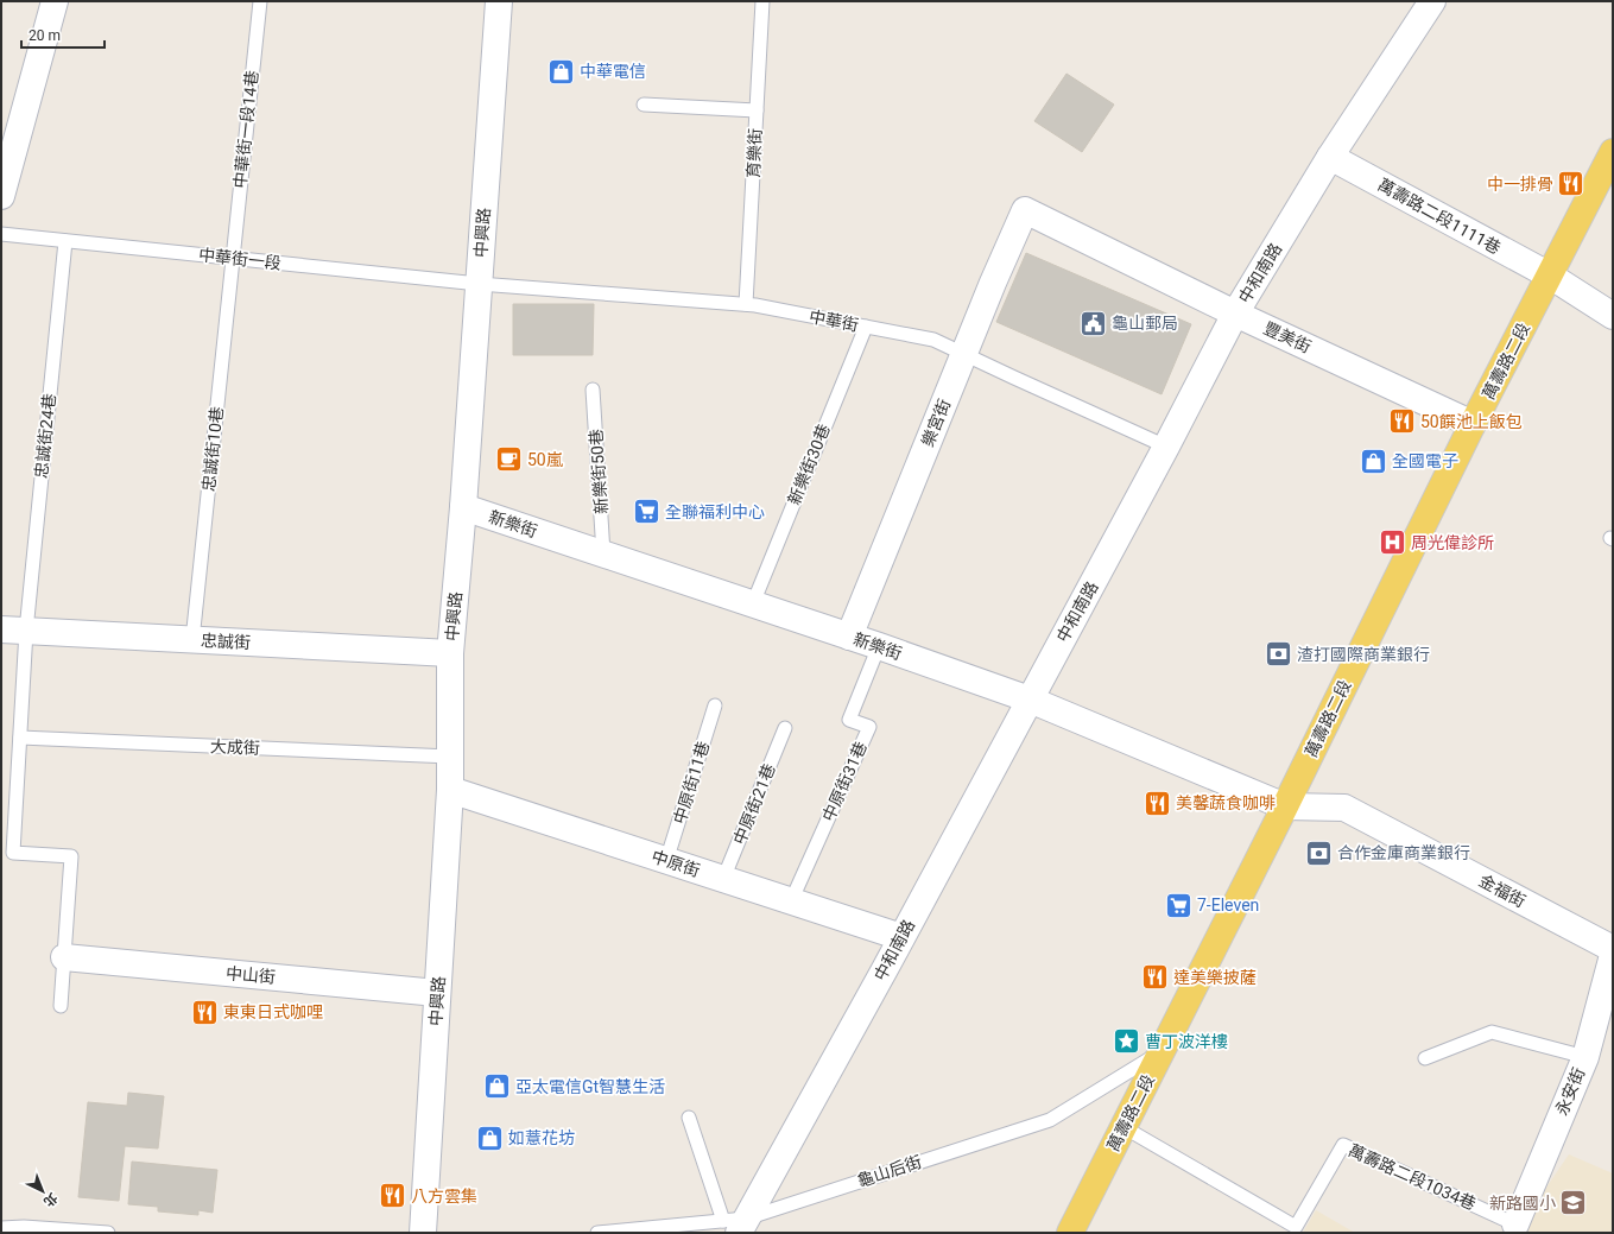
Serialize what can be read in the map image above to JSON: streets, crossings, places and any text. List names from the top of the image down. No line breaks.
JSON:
{"streets":{"main road":["萬壽路二段"],"street":["萬壽路二段1111巷","中興路","中和南路","豐美街","樂宮街","新樂街","忠誠街","中原街","金福街","中山街","永安街"],"lane":["中華街一段14巷","育樂街","中華街一段","中華街","忠誠街24巷","忠誠街10巷","新樂街30巷","新樂街50巷","大成街","中原街31巷","中原街11巷","中原街21巷","龜山后街","萬壽路二段1034巷"]},"crossings":[["中華街一段14巷","中華街一段"],["中華街一段14巷","忠誠街10巷"],["育樂街","中華街"],["萬壽路二段1111巷","中和南路"],["萬壽路二段1111巷","萬壽路二段"],["中興路","中華街一段"],["中興路","中華街"],["中興路","新樂街"],["中興路","忠誠街"],["中興路","大成街"],["中興路","中原街"],["中興路","中山街"],["中華街一段","中華街"],["中華街一段","忠誠街24巷"],["中華街一段","忠誠街10巷"],["中和南路","中華街"],["中和南路","豐美街"],["中和南路","新樂街"],["中和南路","中原街"],["中和南路","龜山后街"],["中華街","樂宮街"],["中華街","新樂街30巷"],["豐美街","萬壽路二段"],["豐美街","樂宮街"],["萬壽路二段","新樂街"],["萬壽路二段","金福街"],["萬壽路二段","龜山后街"],["萬壽路二段","萬壽路二段1034巷"],["樂宮街","新樂街"],["忠誠街24巷","忠誠街"],["忠誠街24巷","大成街"],["忠誠街24巷","中山街"],["忠誠街10巷","忠誠街"],["新樂街30巷","新樂街"],["新樂街50巷","新樂街"],["新樂街","中原街31巷"],["新樂街","金福街"],["中原街31巷","中原街"],["中原街11巷","中原街"],["中原街21巷","中原街"],["永安街","萬壽路二段1034巷"]],"places":{"shop":["中華電信","全國電子","亞太電信Gt智慧生活","如薏花坊"],"restaurant":["中一排骨","50饌池上飯包","美馨蔬食咖啡","達美樂披薩","東東日式咖哩","八方雲集"],"public building":["龜山郵局"],"cafe":["50嵐"],"supermarket":["全聯福利中心","7-Eleven"],"hospital":["周光偉診所"],"bank":["渣打國際商業銀行","合作金庫商業銀行"],"place":["曹丁波洋樓"],"school or university":["新路國小"]},"scale_bar":"20 m","north":"bottom right"}
